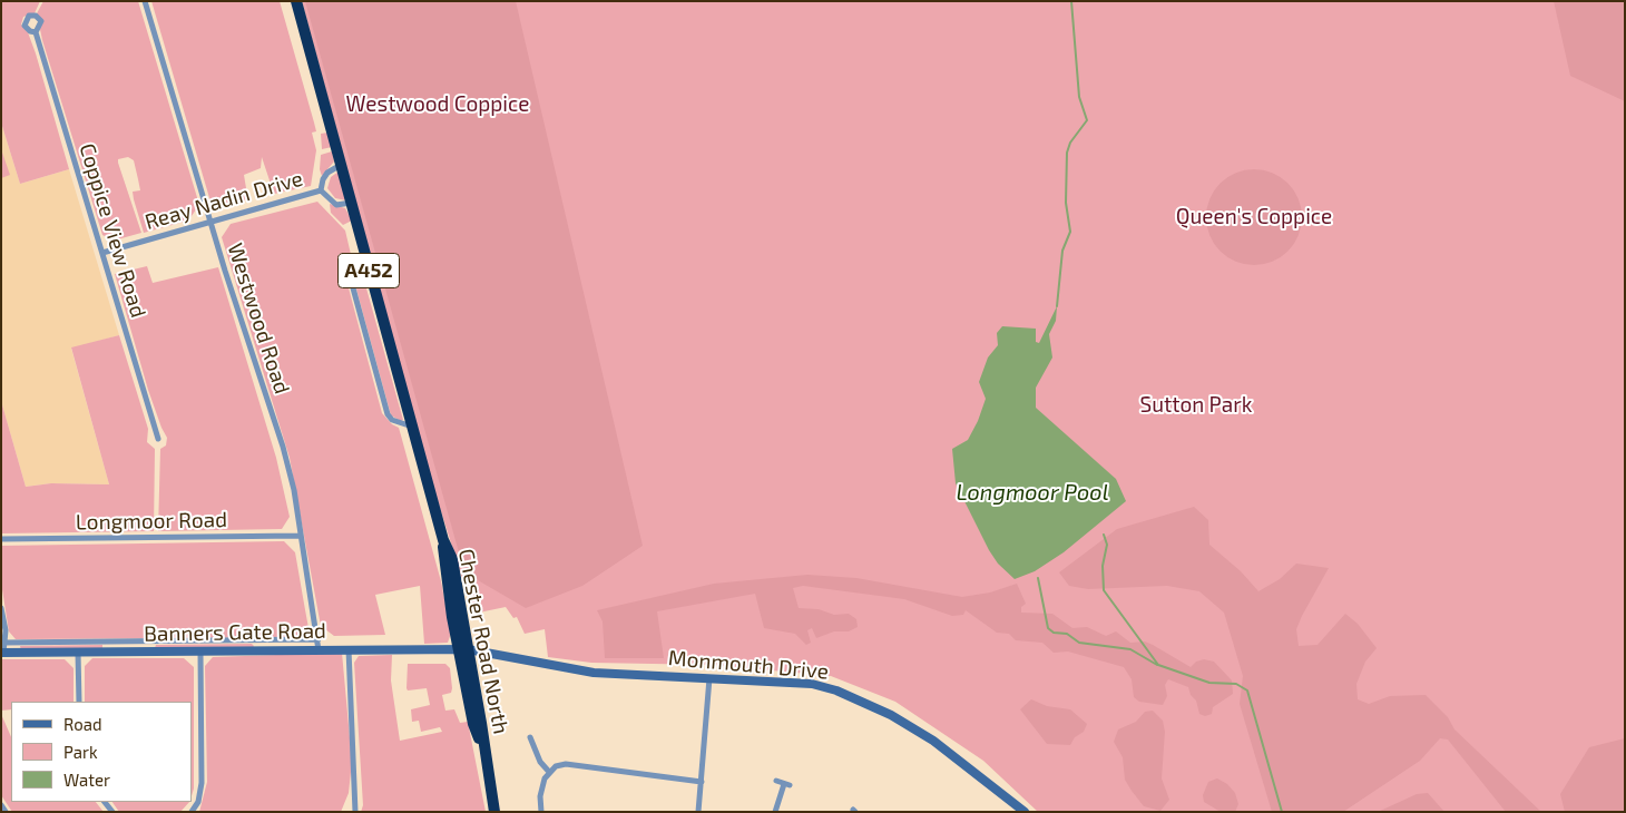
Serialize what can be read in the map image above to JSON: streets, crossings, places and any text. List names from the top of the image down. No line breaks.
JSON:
{"streets":{"highway":["A452","Chester Road North"],"street":["Reay Nadin Drive","Coppice View Road","Westwood Road","Longmoor Road","Banners Gate Road","Monmouth Drive"]},"crossings":[["Reay Nadin Drive","Coppice View Road"],["Reay Nadin Drive","Westwood Road"],["Reay Nadin Drive","Chester Road North"],["Westwood Road","Longmoor Road"],["Westwood Road","Banners Gate Road"],["Banners Gate Road","Chester Road North"],["Banners Gate Road","Monmouth Drive"],["Chester Road North","Monmouth Drive"]],"water":["Longmoor Pool"],"parks":["Westwood Coppice","Queen's Coppice","Sutton Park"],"legend":["Road","Park","Water"]}
